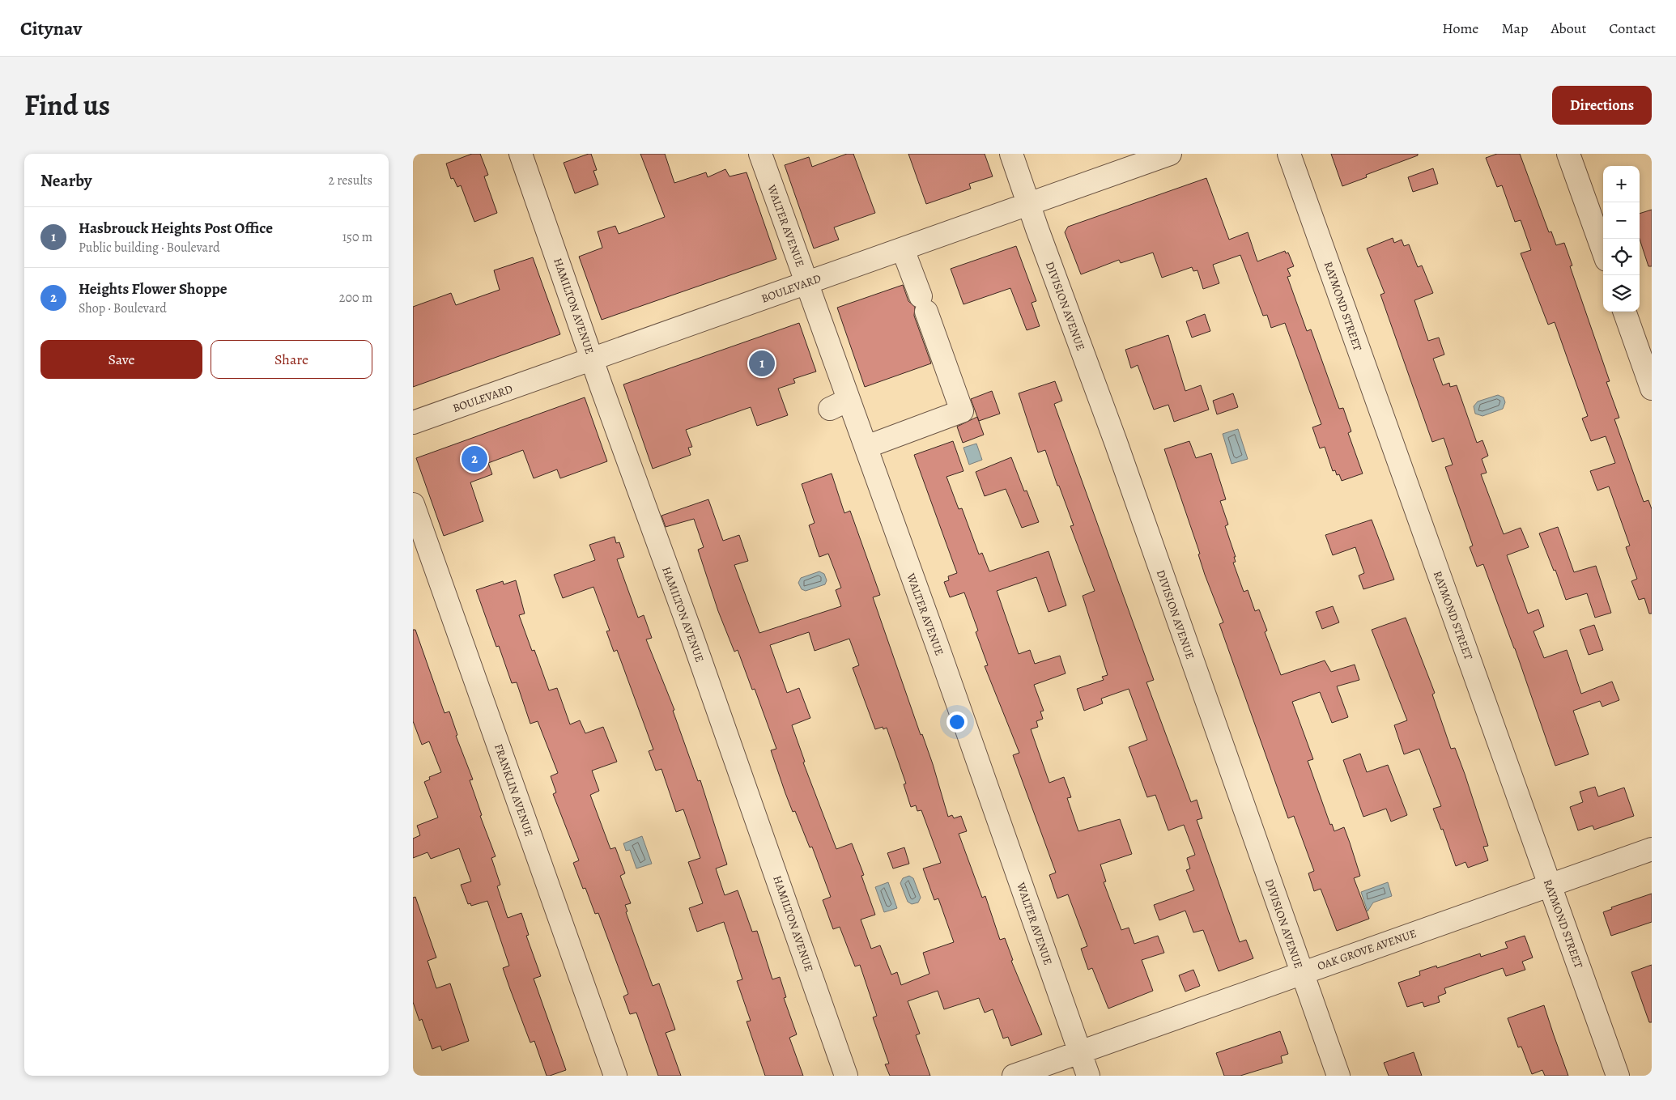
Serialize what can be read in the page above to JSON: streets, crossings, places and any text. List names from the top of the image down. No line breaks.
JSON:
{"streets":{"street":["WALTER AVENUE","BOULEVARD","HAMILTON AVENUE","DIVISION AVENUE","RAYMOND STREET","FRANKLIN AVENUE","OAK GROVE AVENUE"]},"crossings":[["WALTER AVENUE","BOULEVARD"],["WALTER AVENUE","OAK GROVE AVENUE"],["BOULEVARD","HAMILTON AVENUE"],["BOULEVARD","DIVISION AVENUE"],["DIVISION AVENUE","OAK GROVE AVENUE"],["RAYMOND STREET","OAK GROVE AVENUE"]],"page":{"header":"Citynav","nav":["Home","Map","About","Contact"],"title":"Find us","buttons":["Directions",["Save","Share"]],"heading":["Nearby","2 results"],"map_buttons":["+","−"],"list":[{"mark":"1","name":"Hasbrouck Heights Post Office","note":"Public building · Boulevard","value":"150 m"},{"mark":"2","name":"Heights Flower Shoppe","note":"Shop · Boulevard","value":"200 m"}],"pins":["1","2"]}}
